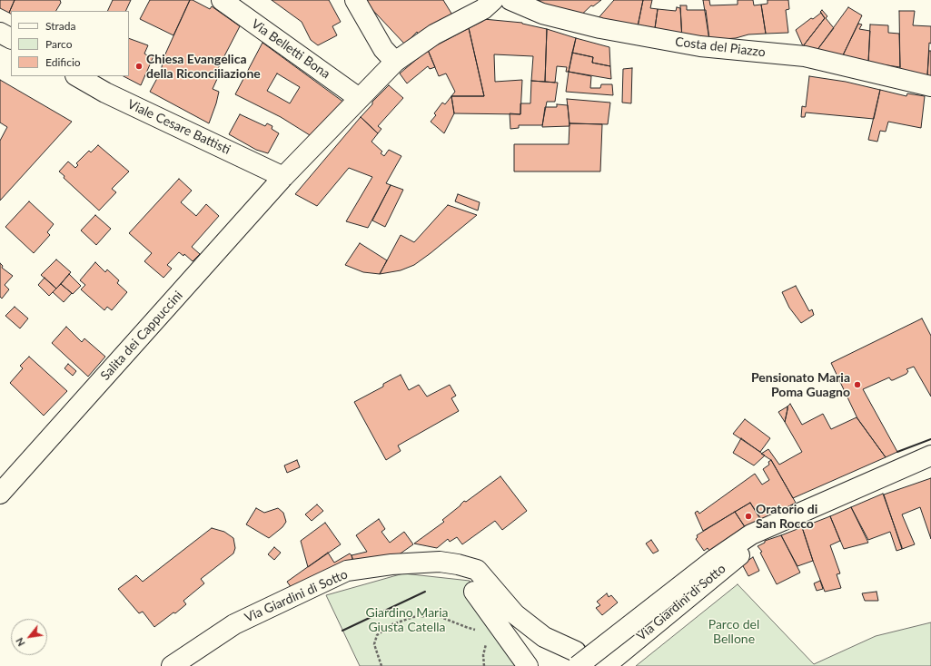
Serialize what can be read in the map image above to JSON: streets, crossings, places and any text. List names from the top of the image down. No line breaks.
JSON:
{"streets":{"street":["Costa del Piazzo","Via Belletti Bona","Viale Cesare Battisti","Salita dei Cappuccini","Via Giardini di Sotto"]},"crossings":[["Via Belletti Bona","Salita dei Cappuccini"],["Viale Cesare Battisti","Salita dei Cappuccini"]],"parks":["Giardino Maria Giusta Catella","Parco del Bellone"],"places":["Chiesa Evangelica della Riconciliazione","Pensionato Maria Poma Guagno","Oratorio di San Rocco"],"legend":["Strada","Parco","Edificio"],"north":"bottom left"}
